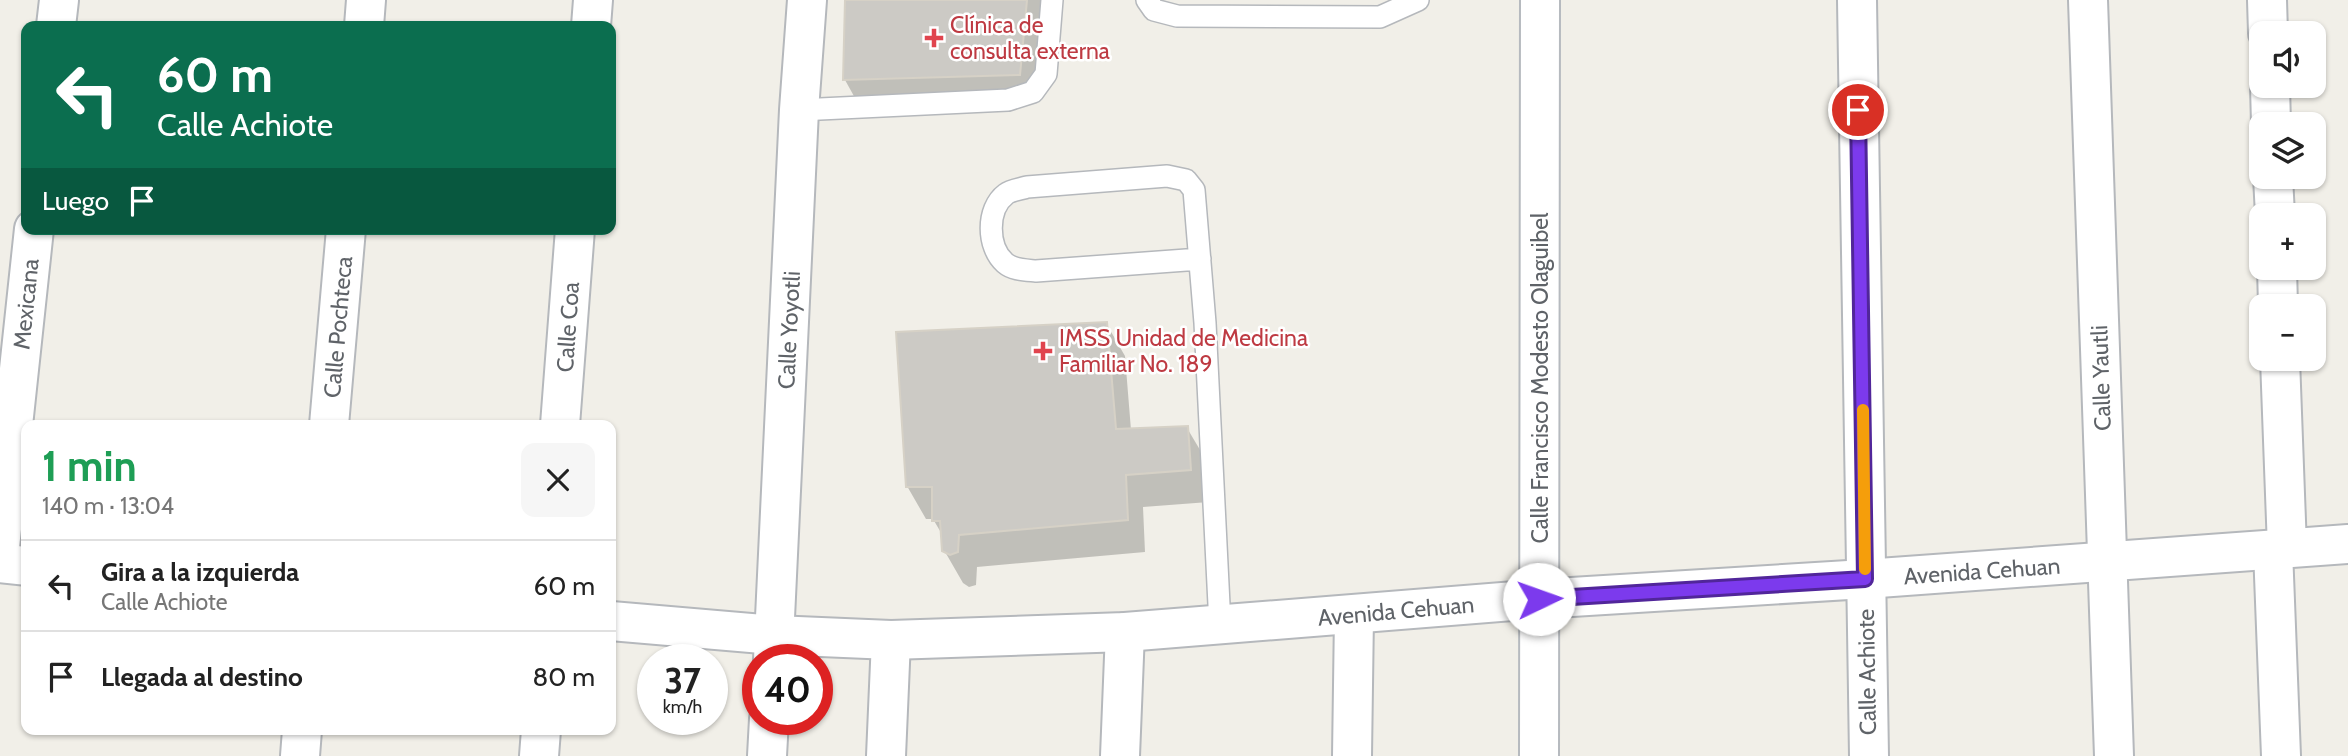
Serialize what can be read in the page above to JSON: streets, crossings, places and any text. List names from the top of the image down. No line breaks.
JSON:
{"streets":{"street":["Mexicana","Calle Pochteca","Calle Coa","Calle Yoyotli","Calle Francisco Modesto Olaguibel","Calle Yautli","Avenida Cehuan","Calle Achiote"]},"crossings":[["Calle Francisco Modesto Olaguibel","Avenida Cehuan"],["Calle Yautli","Avenida Cehuan"],["Avenida Cehuan","Calle Achiote"]],"places":{"health":["Clínica de consulta externa","IMSS Unidad de Medicina Familiar No. 189"]},"page":{"map_buttons":["+","−"],"turn":["60 m","Calle Achiote"],"then":"Luego","heading":["1 min","140 m · 13:04"],"list":[{"name":"Gira a la izquierda","note":"Calle Achiote","value":"60 m"},{"name":"Llegada al destino","value":"80 m"}],"speed":"37 km/h","limit":"40"}}
